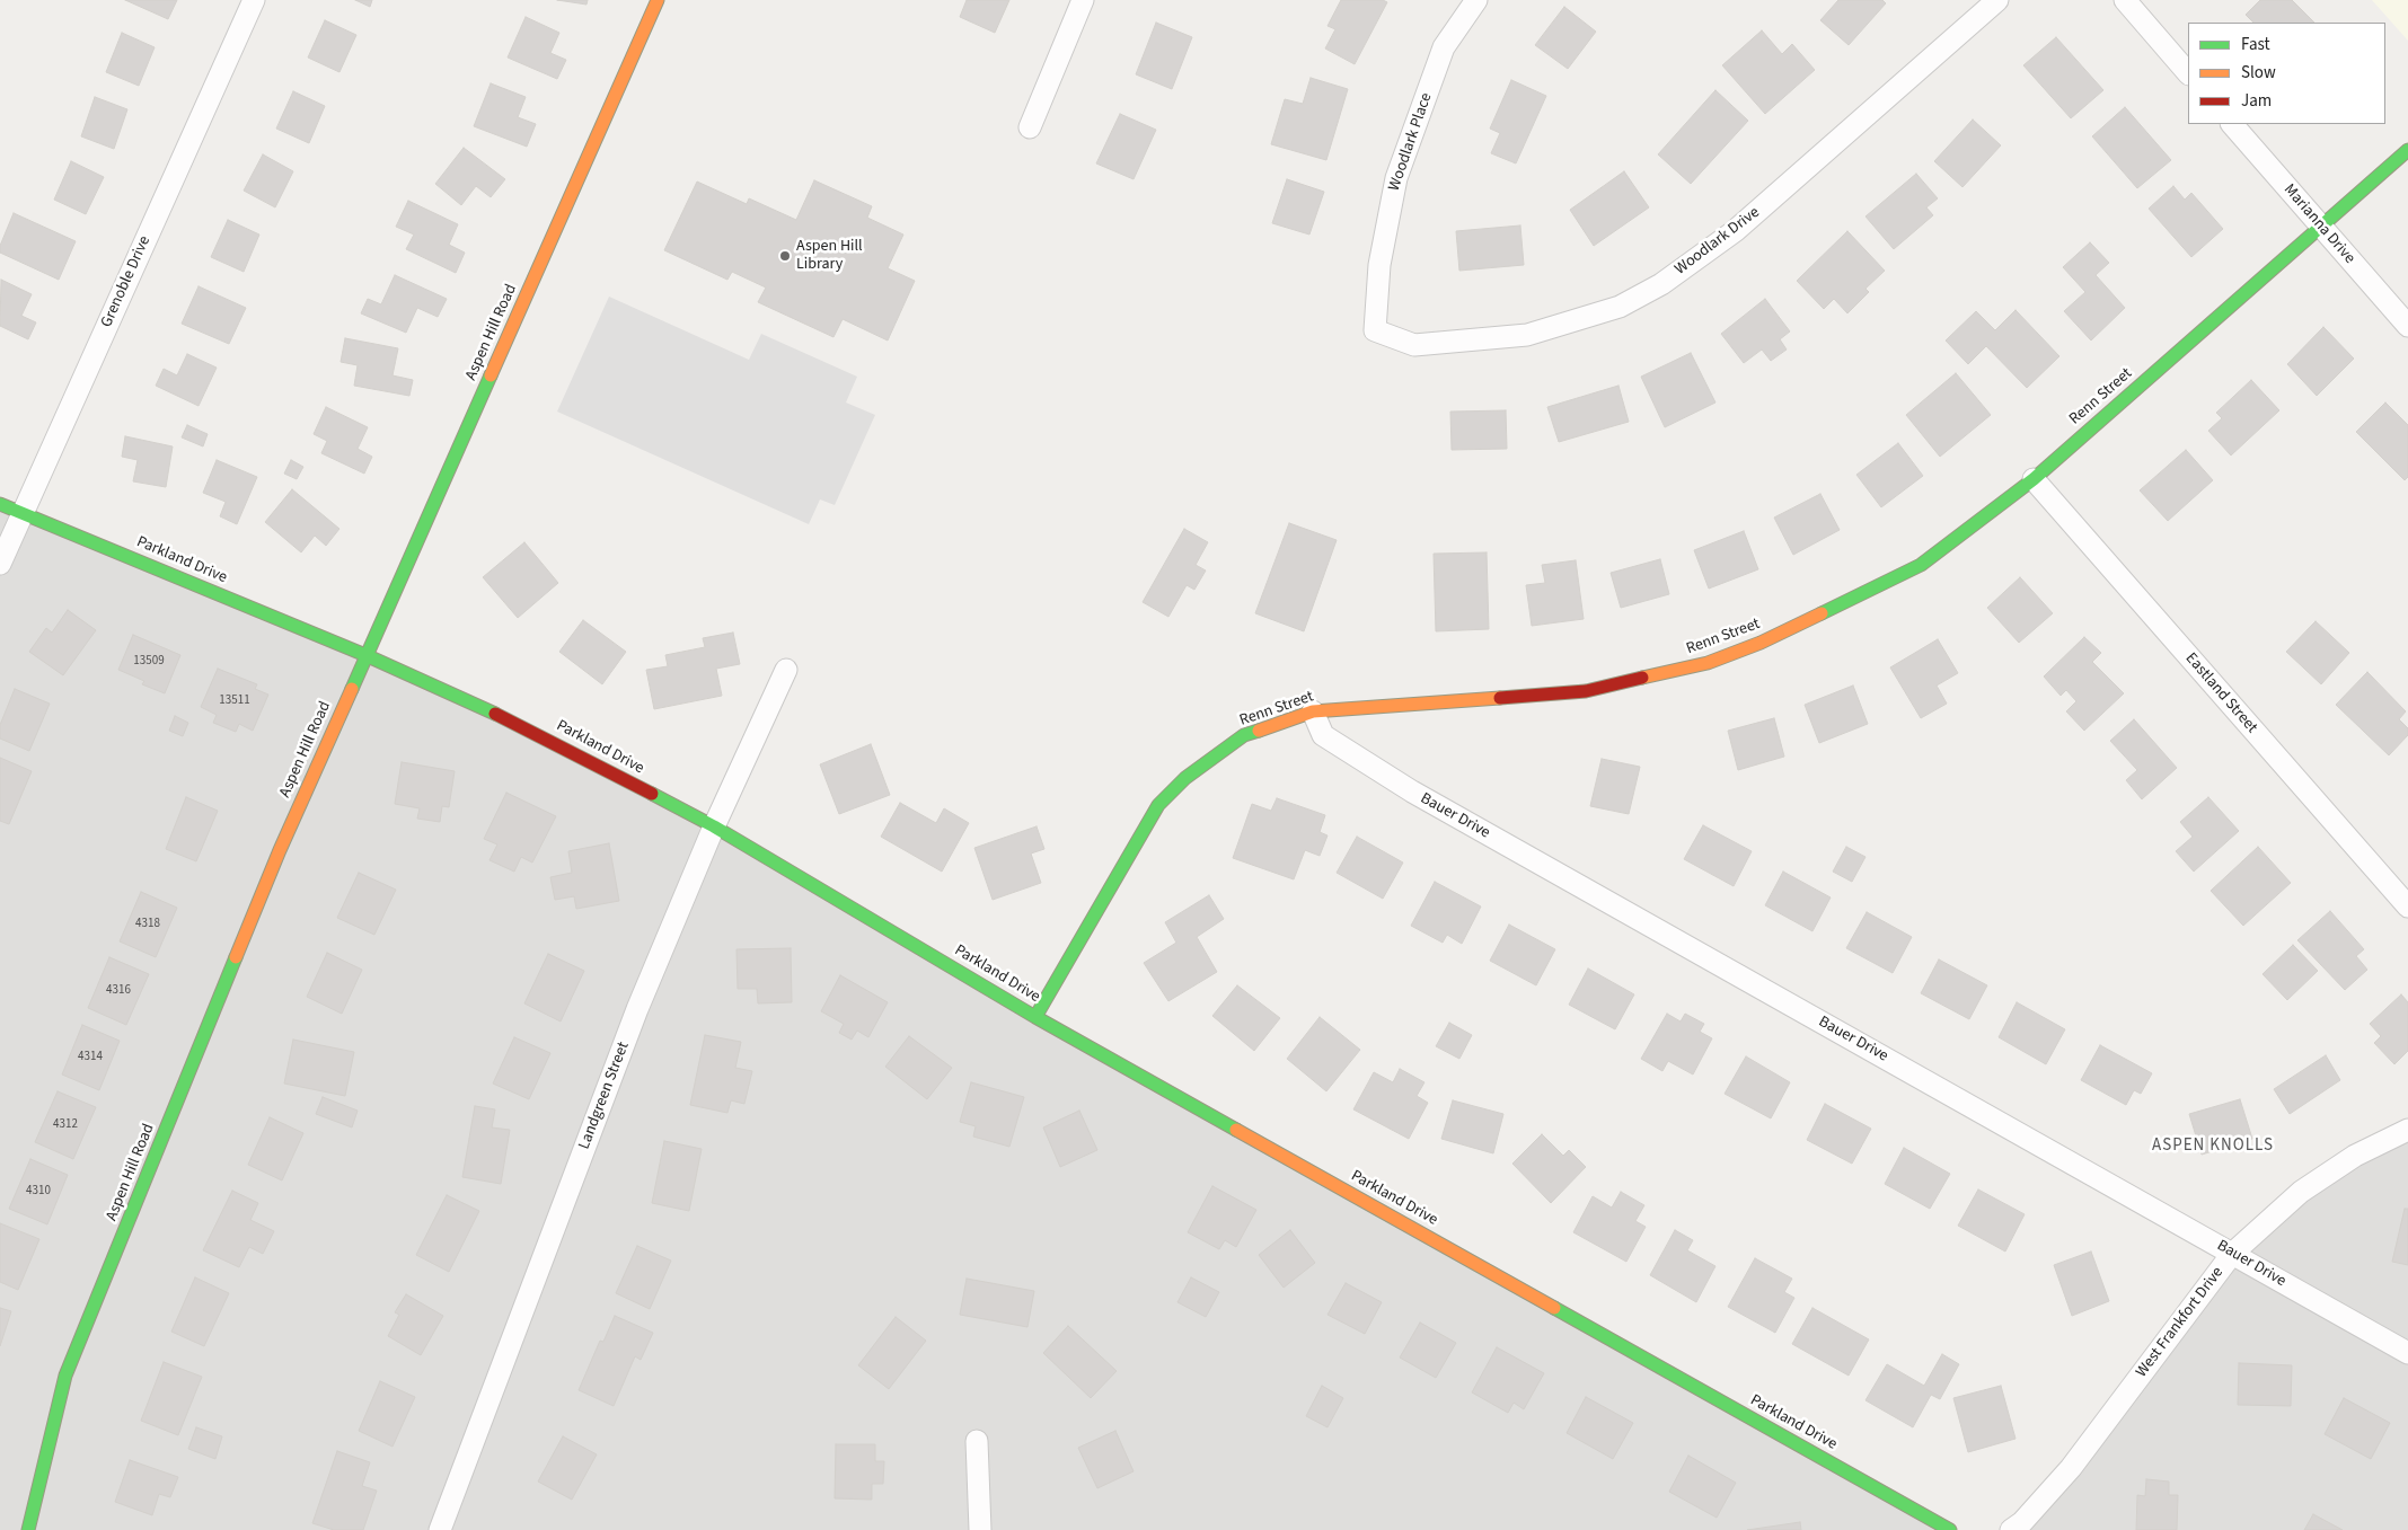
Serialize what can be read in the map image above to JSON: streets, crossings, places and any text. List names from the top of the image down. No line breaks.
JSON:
{"streets":{"street":["Woodlark Place","Marianna Drive","Woodlark Drive","Grenoble Drive","Aspen Hill Road","Renn Street","Parkland Drive","Eastland Street","Bauer Drive","Landgreen Street","West Frankfort Drive"]},"crossings":[["Woodlark Place","Woodlark Drive"],["Marianna Drive","Renn Street"],["Grenoble Drive","Parkland Drive"],["Aspen Hill Road","Parkland Drive"],["Renn Street","Parkland Drive"],["Renn Street","Eastland Street"],["Renn Street","Bauer Drive"],["Parkland Drive","Landgreen Street"],["Bauer Drive","West Frankfort Drive"]],"districts":["ASPEN KNOLLS"],"places":["Aspen Hill Library"],"house_numbers":["13509","13511","4318","4316","4314","4312","4310"],"legend":["Fast","Slow","Jam"]}
